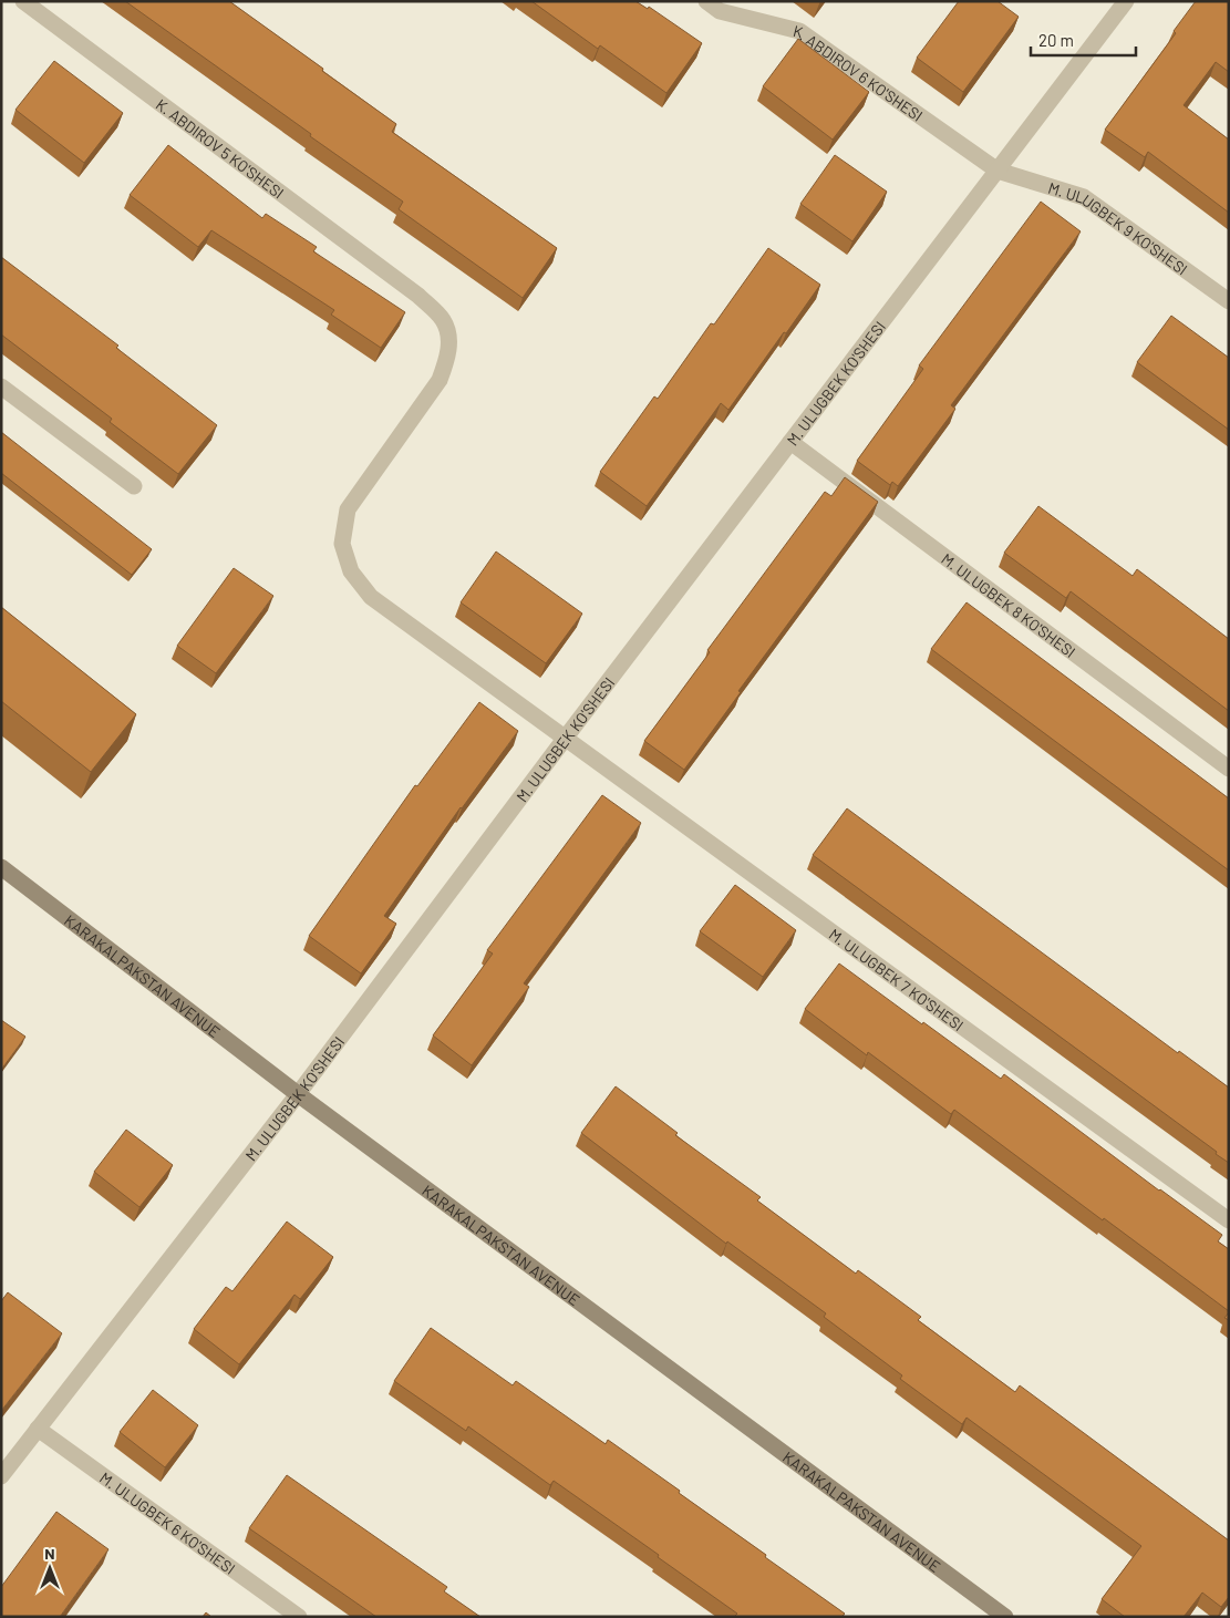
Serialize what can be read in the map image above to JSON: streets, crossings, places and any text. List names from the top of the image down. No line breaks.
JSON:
{"streets":{"street":["K. ABDIROV 6 KO'SHESI","K. ABDIROV 5 KO'SHESI","M. ULUGBEK 9 KO'SHESI","M. ULUGBEK KO'SHESI","M. ULUGBEK 8 KO'SHESI","KARAKALPAKSTAN AVENUE","M. ULUGBEK 7 KO'SHESI","M. ULUGBEK 6 KO'SHESI"]},"crossings":[["K. ABDIROV 6 KO'SHESI","M. ULUGBEK 9 KO'SHESI"],["K. ABDIROV 6 KO'SHESI","M. ULUGBEK KO'SHESI"],["K. ABDIROV 5 KO'SHESI","M. ULUGBEK KO'SHESI"],["K. ABDIROV 5 KO'SHESI","M. ULUGBEK 7 KO'SHESI"],["M. ULUGBEK 9 KO'SHESI","M. ULUGBEK KO'SHESI"],["M. ULUGBEK KO'SHESI","M. ULUGBEK 8 KO'SHESI"],["M. ULUGBEK KO'SHESI","KARAKALPAKSTAN AVENUE"],["M. ULUGBEK KO'SHESI","M. ULUGBEK 7 KO'SHESI"],["M. ULUGBEK KO'SHESI","M. ULUGBEK 6 KO'SHESI"]],"scale_bar":"20 m","north":"top"}
